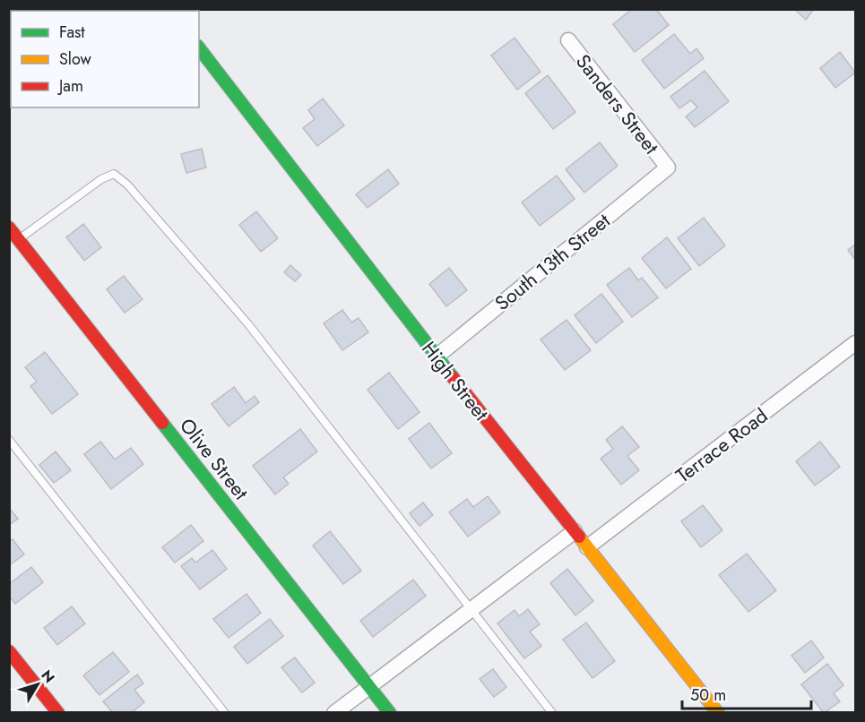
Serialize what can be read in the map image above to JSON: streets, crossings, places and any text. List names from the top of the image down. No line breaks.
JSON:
{"streets":{"street":["Sanders Street","South 13th Street","High Street","Terrace Road","Olive Street"]},"crossings":[["Sanders Street","South 13th Street"],["South 13th Street","High Street"],["High Street","Terrace Road"]],"legend":["Fast","Slow","Jam"],"scale_bar":"50 m","north":"top right"}
